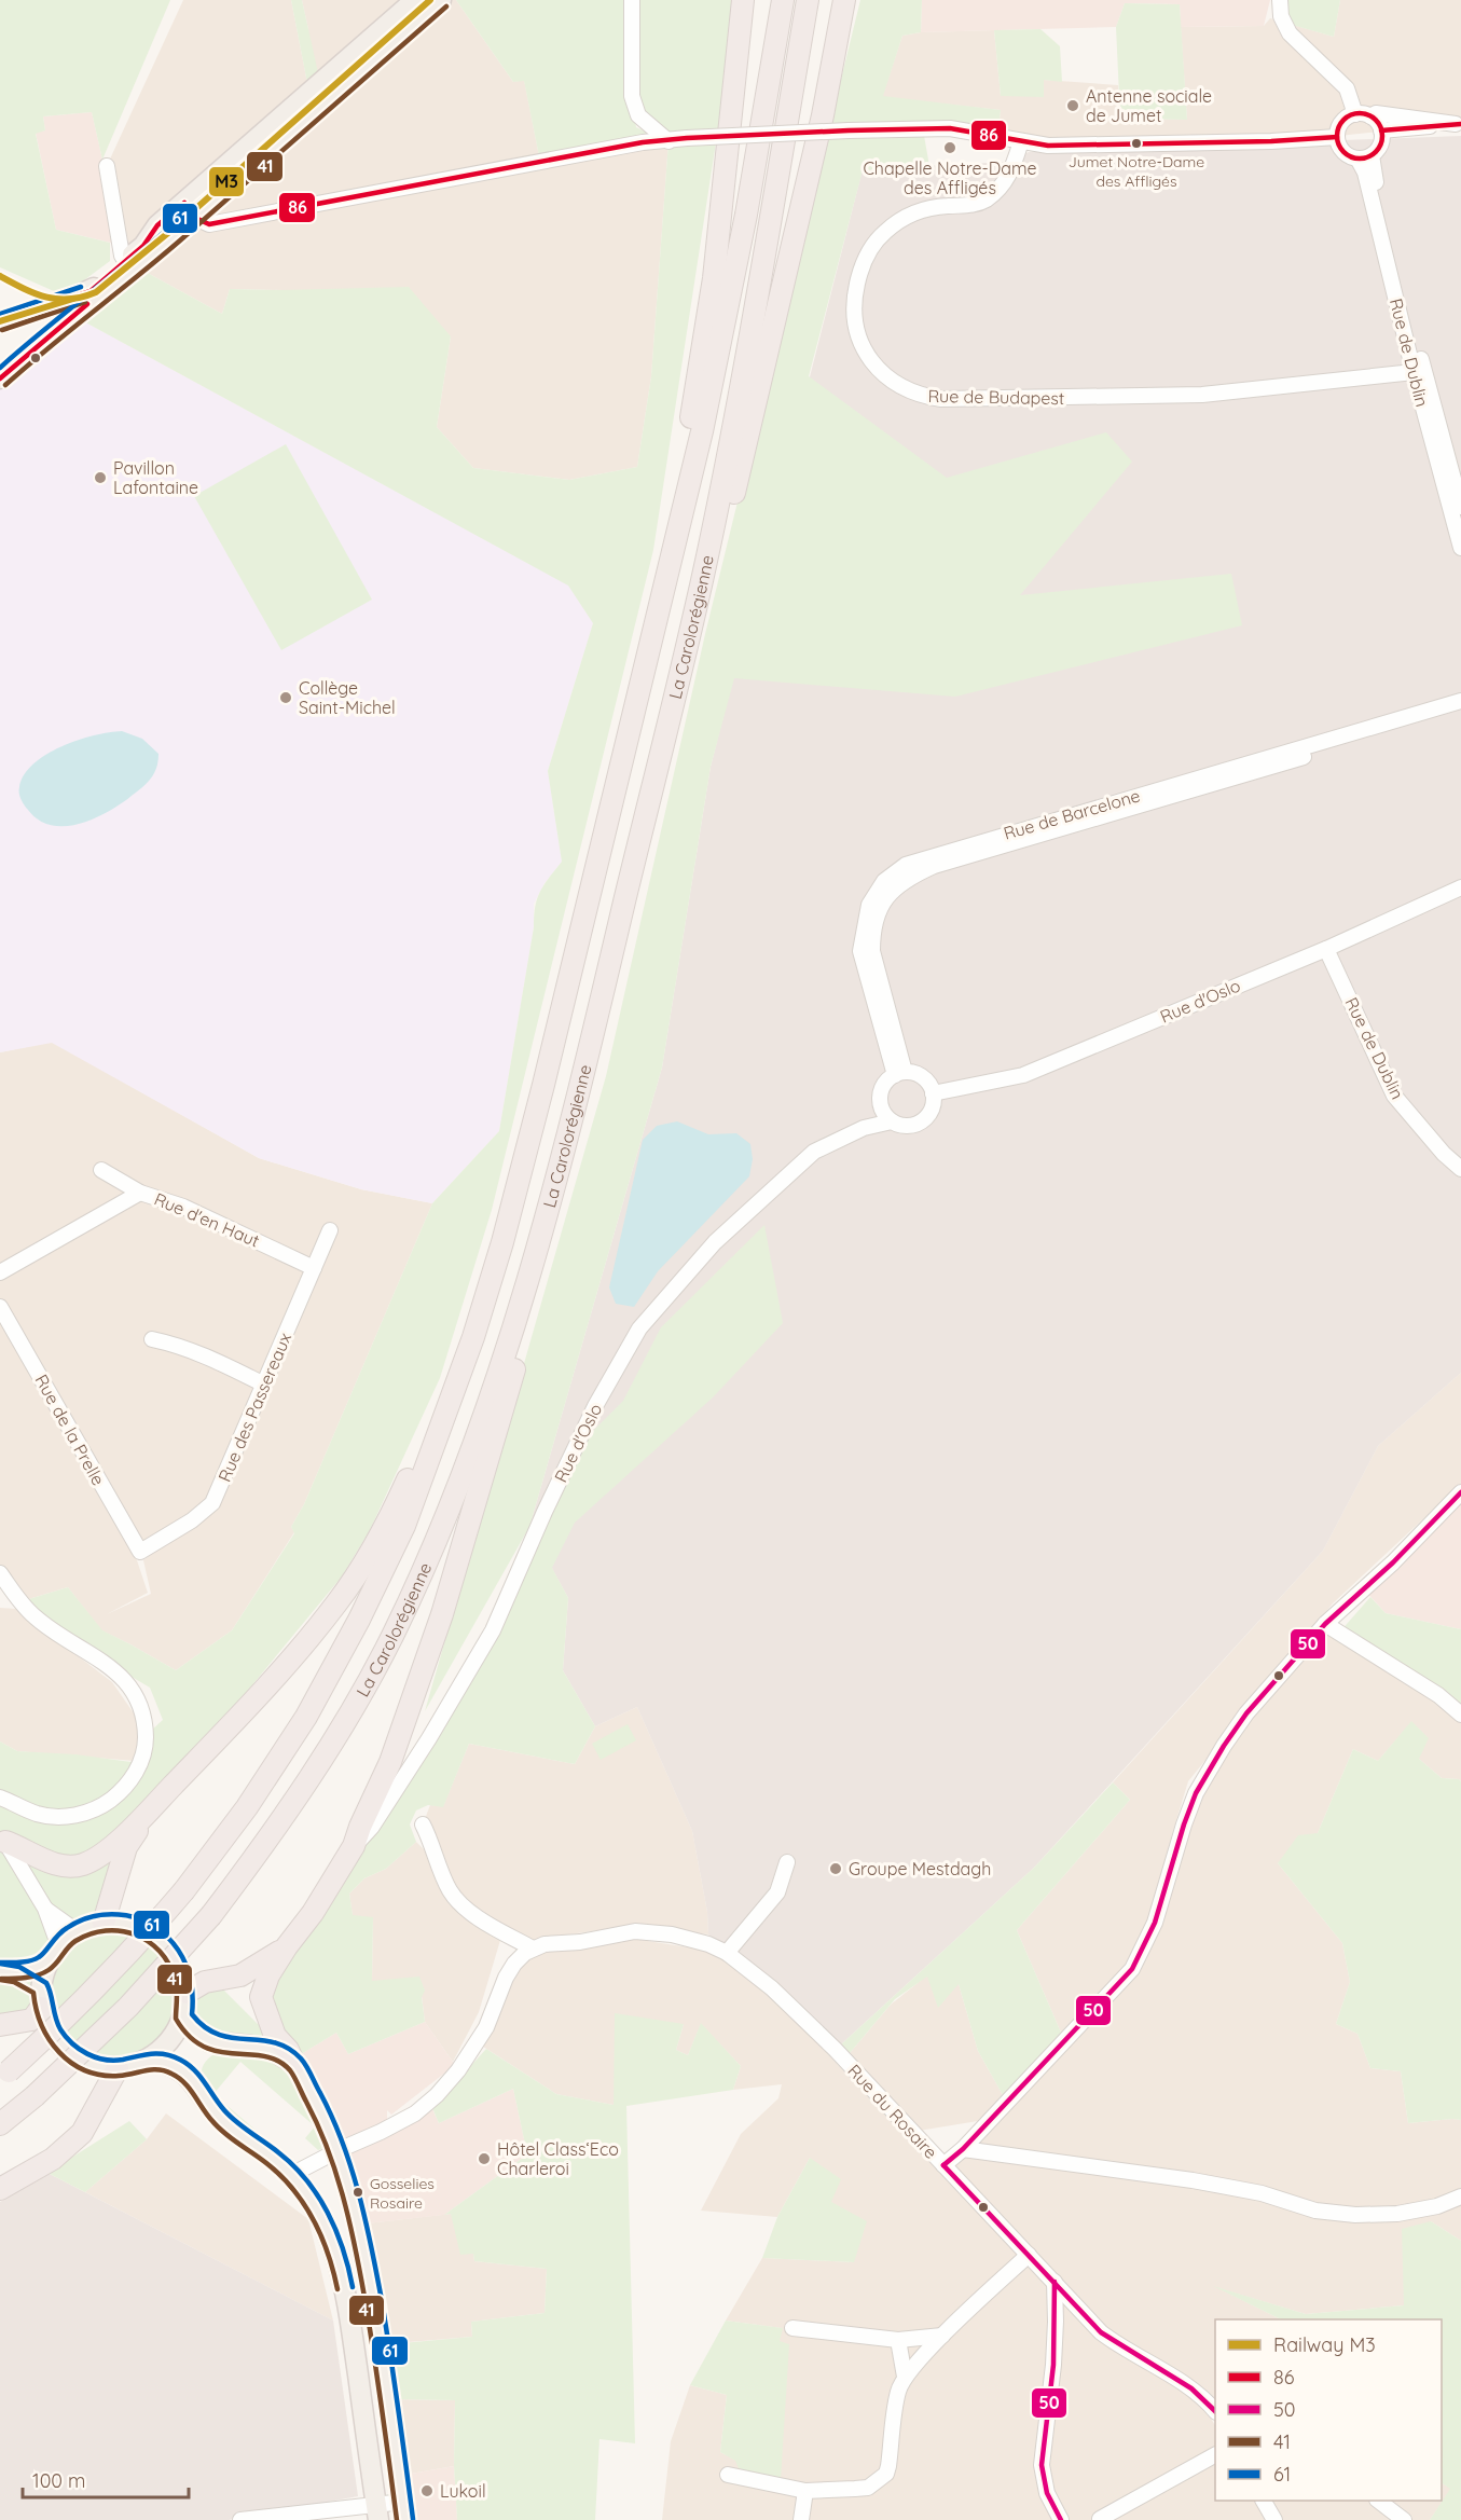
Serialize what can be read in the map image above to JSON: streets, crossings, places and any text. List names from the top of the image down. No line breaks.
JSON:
{"streets":{"highway":["La Carolorégienne"],"street":["Rue de Dublin","Rue de Budapest","Rue de Barcelone","Rue d'Oslo","Rue d'en Haut","Rue des Passereaux","Rue de la Prelle","Rue du Rosaire"]},"crossings":[["Rue de Dublin","Rue de Budapest"],["Rue de Dublin","Rue d'Oslo"],["Rue de Barcelone","Rue d'Oslo"],["Rue d'en Haut","Rue des Passereaux"],["Rue des Passereaux","Rue de la Prelle"]],"places":["Antenne sociale de Jumet","Jumet Notre-Dame des Affligés","Chapelle Notre-Dame des Affligés","Pavillon Lafontaine","Collège Saint-Michel","Groupe Mestdagh","Hôtel Class‘Eco Charleroi","Gosselies Rosaire","Lukoil"],"lines":["rail line M3","transit line 61","transit line 41","transit line 86","transit line 50"],"legend":["Railway M3","86","50","41","61"],"scale_bar":"100 m"}
